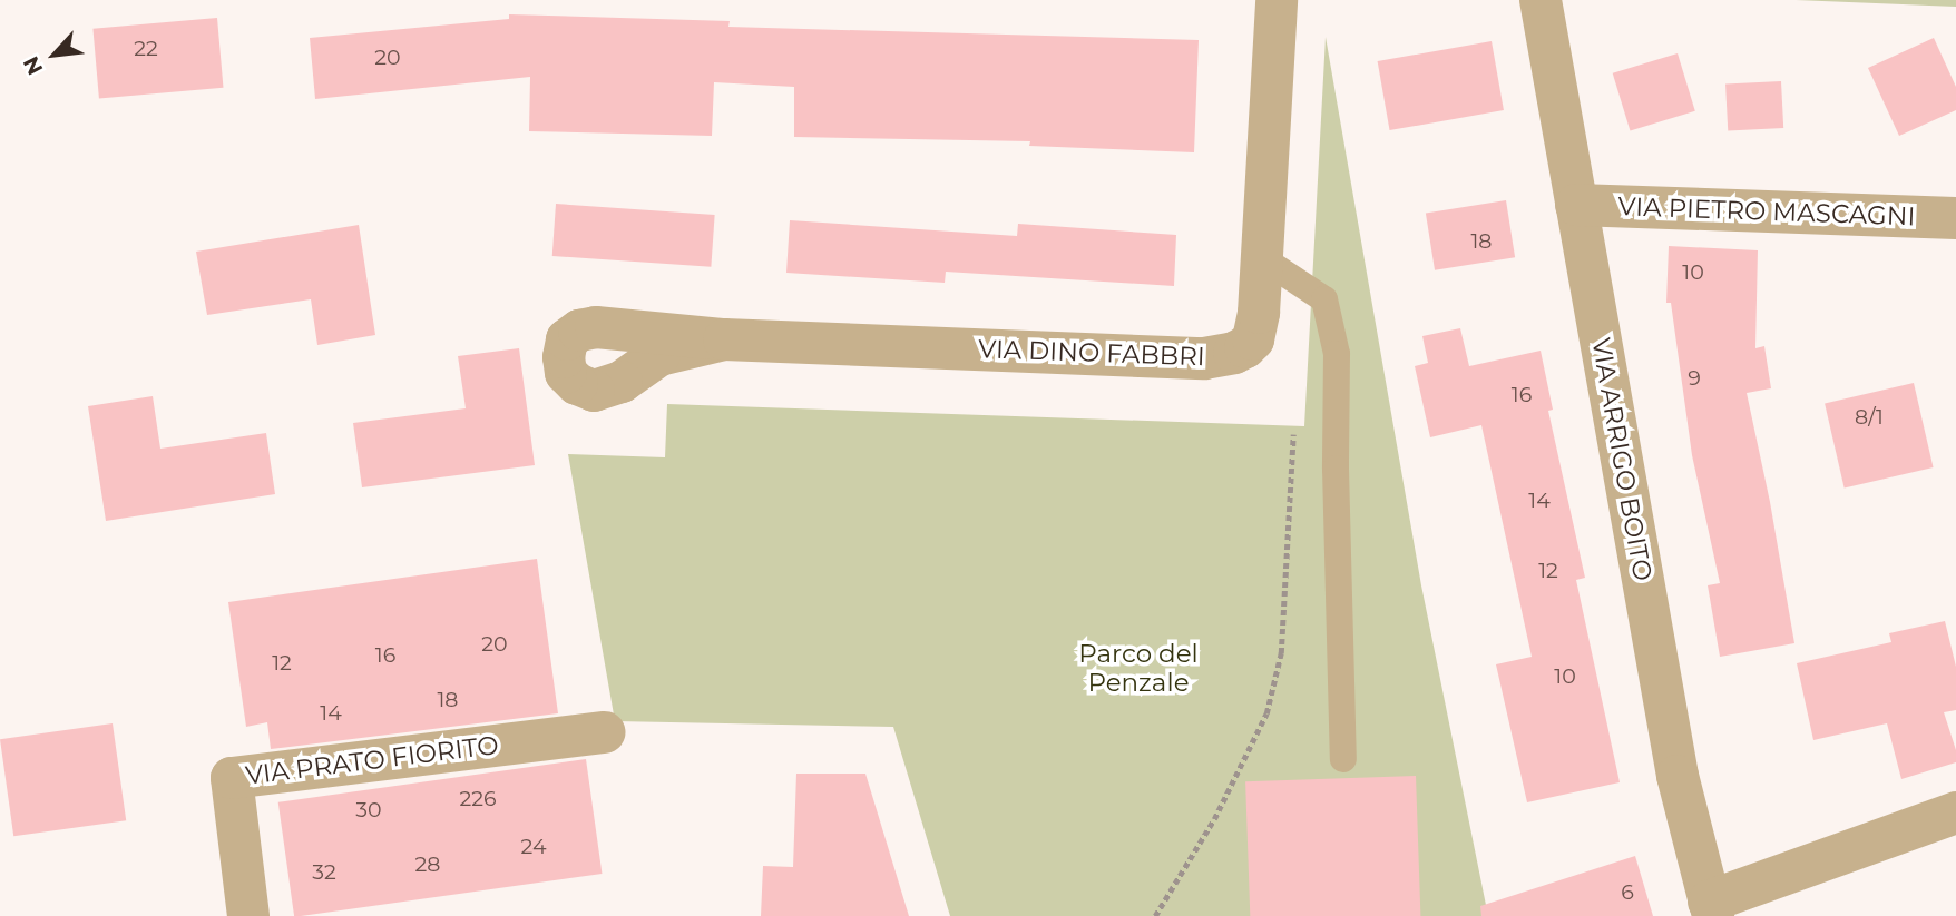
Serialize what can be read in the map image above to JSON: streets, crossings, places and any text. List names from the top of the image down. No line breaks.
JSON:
{"streets":{"street":["VIA PIETRO MASCAGNI","VIA DINO FABBRI","VIA ARRIGO BOITO","VIA PRATO FIORITO"]},"crossings":[["VIA PIETRO MASCAGNI","VIA ARRIGO BOITO"]],"parks":["Parco del Penzale"],"house_numbers":["22","20","18","10","9","16","8/1","14","12","20","16","12","10","18","14","226","30","24","28","32","6"],"north":"bottom left"}
